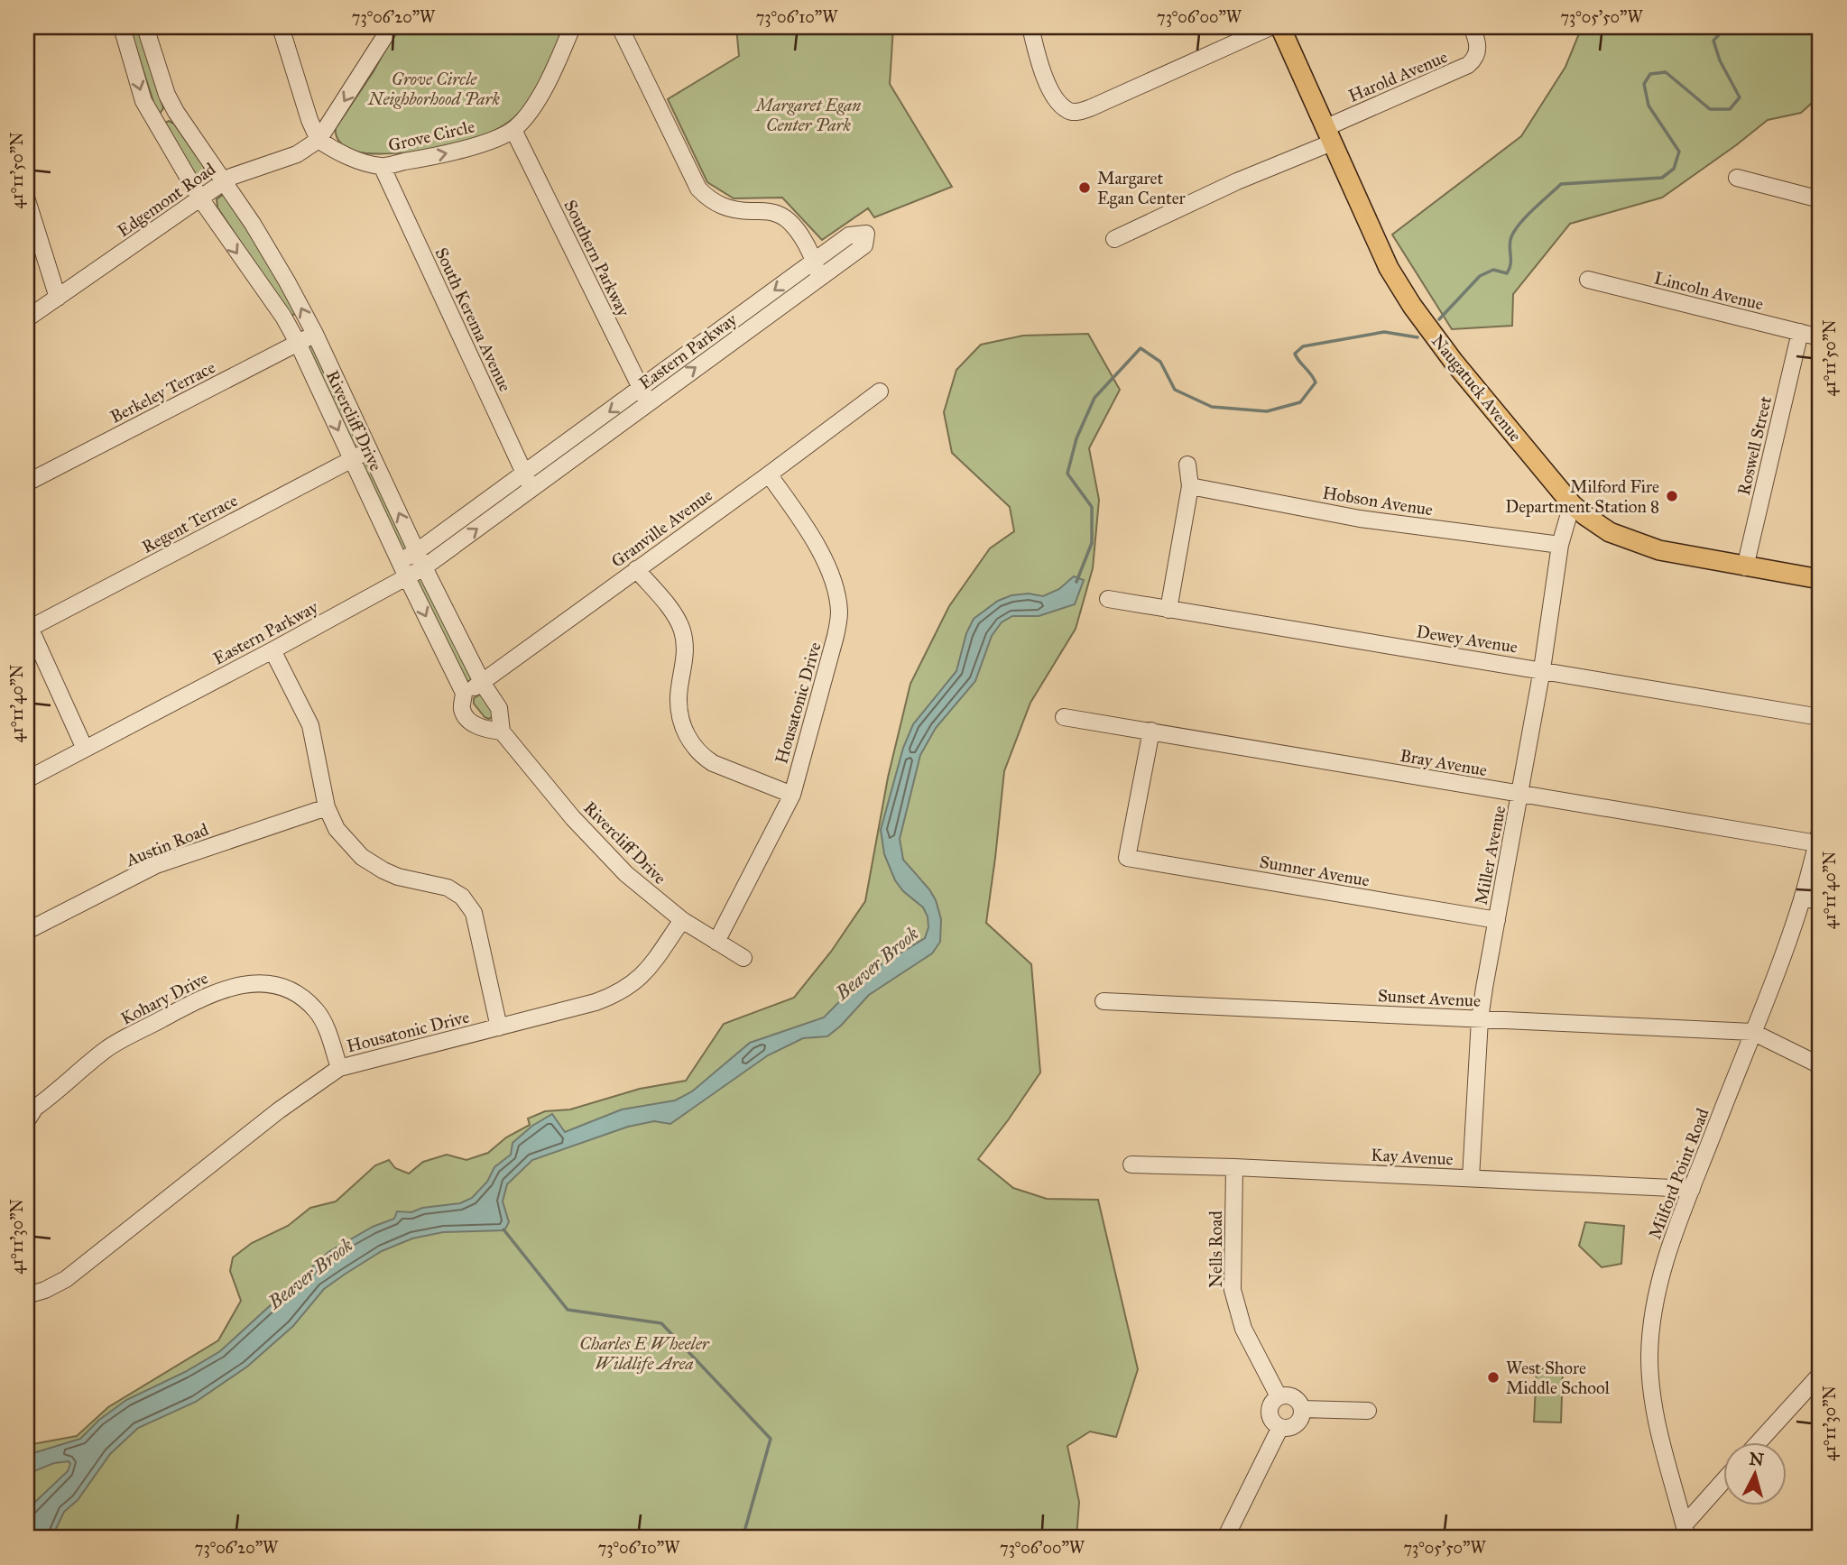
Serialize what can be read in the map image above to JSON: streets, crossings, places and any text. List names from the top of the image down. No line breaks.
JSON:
{"streets":{"main road":["Naugatuck Avenue"],"street":["Harold Avenue","Grove Circle","Edgemont Road","Southern Parkway","Lincoln Avenue","South Kerema Avenue","Eastern Parkway","Berkeley Terrace","Rivercliff Drive","Roswell Street","Hobson Avenue","Regent Terrace","Granville Avenue","Dewey Avenue","Housatonic Drive","Bray Avenue","Austin Road","Miller Avenue","Sumner Avenue","Kohary Drive","Sunset Avenue","Kay Avenue","Milford Point Road","Nells Road"]},"crossings":[["Harold Avenue","Naugatuck Avenue"],["Grove Circle","Edgemont Road"],["Grove Circle","Southern Parkway"],["Grove Circle","South Kerema Avenue"],["Edgemont Road","Rivercliff Drive"],["Southern Parkway","Eastern Parkway"],["Lincoln Avenue","Roswell Street"],["South Kerema Avenue","Eastern Parkway"],["Eastern Parkway","Rivercliff Drive"],["Naugatuck Avenue","Roswell Street"],["Naugatuck Avenue","Miller Avenue"],["Berkeley Terrace","Rivercliff Drive"],["Rivercliff Drive","Regent Terrace"],["Rivercliff Drive","Granville Avenue"],["Rivercliff Drive","Housatonic Drive"],["Hobson Avenue","Miller Avenue"],["Granville Avenue","Housatonic Drive"],["Dewey Avenue","Miller Avenue"],["Housatonic Drive","Kohary Drive"],["Bray Avenue","Miller Avenue"],["Bray Avenue","Sumner Avenue"],["Bray Avenue","Milford Point Road"],["Miller Avenue","Sumner Avenue"],["Miller Avenue","Sunset Avenue"],["Miller Avenue","Kay Avenue"],["Sunset Avenue","Milford Point Road"],["Kay Avenue","Milford Point Road"],["Kay Avenue","Nells Road"]],"one_way":["Grove Circle"],"water":["Beaver Brook"],"parks":["Grove Circle Neighborhood Park","Margaret Egan Center Park","Charles E Wheeler Wildlife Area"],"places":["Margaret Egan Center","Milford Fire Department Station 8","West Shore Middle School"],"north":"top","coordinates":["73°06'20\"W","73°06'10\"W","73°06'00\"W","73°05'50\"W","41°11'50\"N","41°11'40\"N","41°11'30\"N"]}
